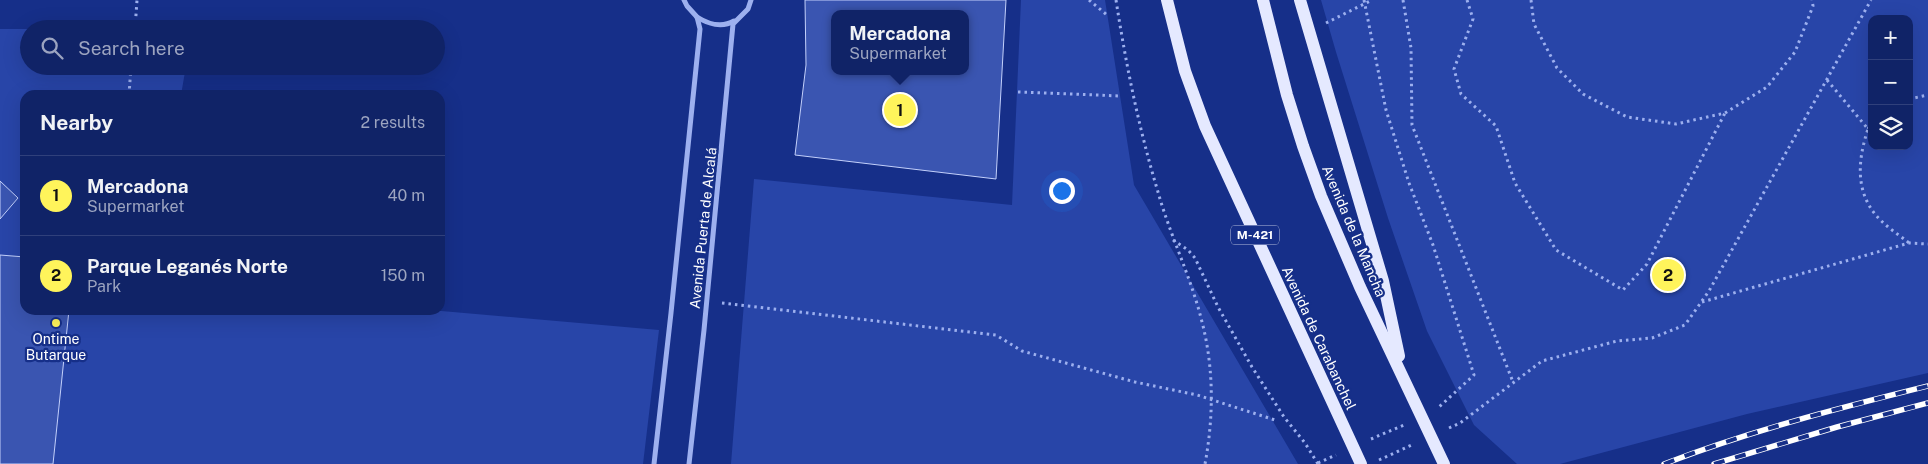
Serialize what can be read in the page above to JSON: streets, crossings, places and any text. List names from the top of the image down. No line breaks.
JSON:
{"streets":{"main road":["Avenida de la Mancha","M-421","Avenida de Carabanchel"],"street":["Avenida Puerta de Alcalá"]},"places":["Ontime Butarque"],"page":{"popup":["Mercadona","Supermarket"],"map_buttons":["+","−"],"search":"Search here","heading":["Nearby","2 results"],"pins":["1","2"],"list":[{"mark":"1","name":"Mercadona","note":"Supermarket","value":"40 m"},{"mark":"2","name":"Parque Leganés Norte","note":"Park","value":"150 m"}]}}
